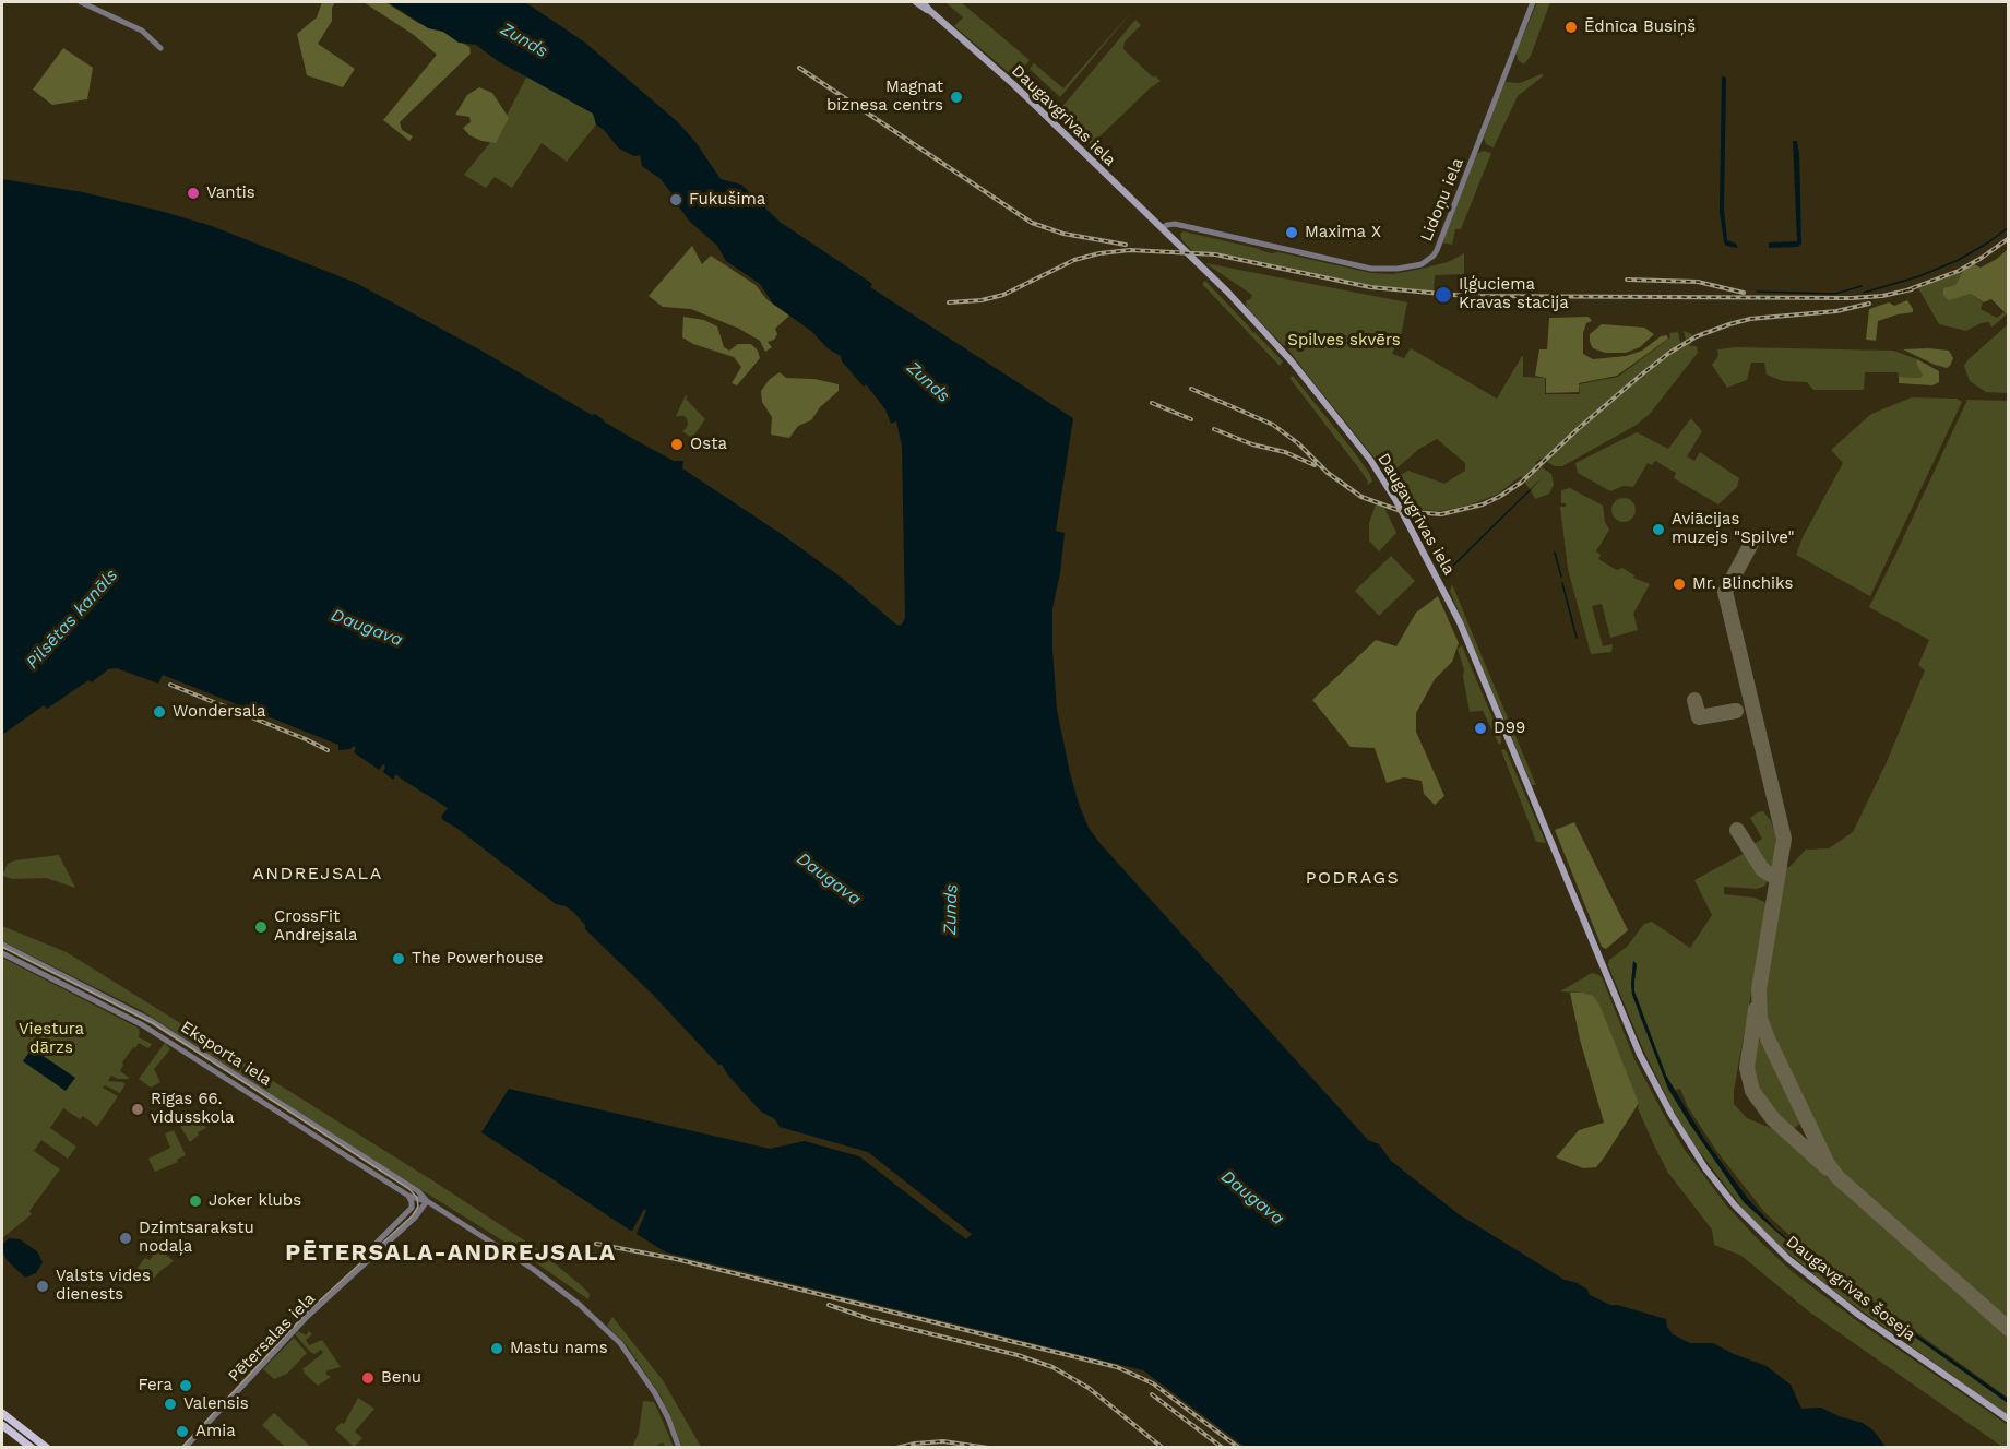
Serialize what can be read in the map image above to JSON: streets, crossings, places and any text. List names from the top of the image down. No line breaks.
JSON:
{"streets":{"main road":["Daugavgrīvas iela","Daugavgrīvas šoseja"],"street":["Lidoņu iela","Eksporta iela","Pētersalas iela"]},"crossings":[["Daugavgrīvas iela","Lidoņu iela"],["Daugavgrīvas iela","Daugavgrīvas šoseja"],["Eksporta iela","Pētersalas iela"]],"districts":["ANDREJSALA","PODRAGS","PĒTERSALA-ANDREJSALA"],"water":["Zunds","Pilsētas kanāls","Daugava"],"parks":["Spilves skvērs","Viestura dārzs"],"places":["Ēdnīca Busiņš","Magnat biznesa centrs","Vantis","Fukušima","Maxima X","Iļģuciema Kravas stacija","Osta","Aviācijas muzejs \"Spilve\"","Mr. Blinchiks","Wondersala","D99","CrossFit Andrejsala","The Powerhouse","Rīgas 66. vidusskola","Joker klubs","Dzimtsarakstu nodaļa","Valsts vides dienests","Mastu nams","Benu","Fera","Valensis","Amia"]}
